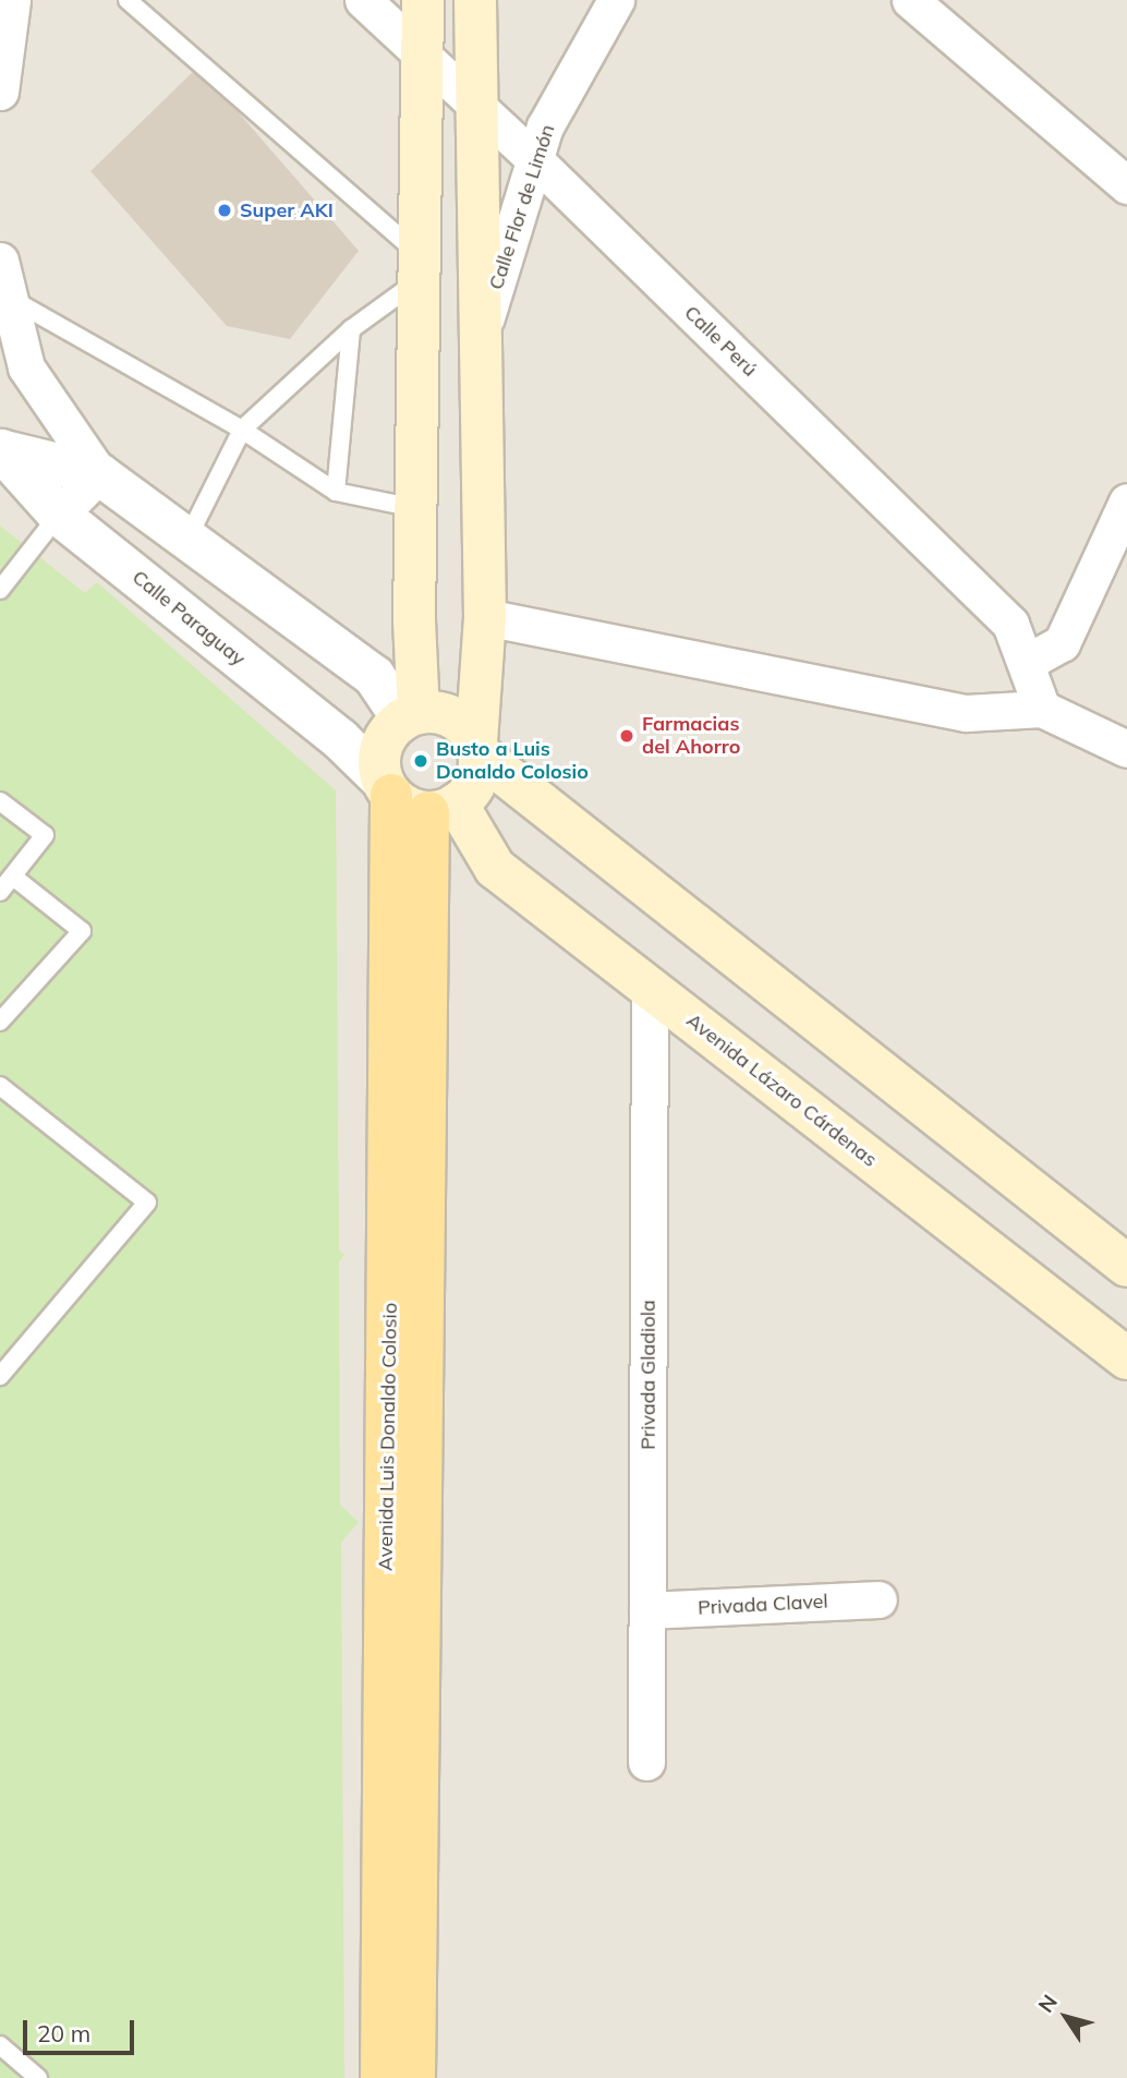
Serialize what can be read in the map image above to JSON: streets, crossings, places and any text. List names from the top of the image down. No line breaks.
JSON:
{"streets":{"main road":["Avenida Lázaro Cárdenas","Avenida Luis Donaldo Colosio"],"street":["Calle Flor de Limón","Calle Perú","Calle Paraguay","Privada Gladiola","Privada Clavel"]},"crossings":[["Calle Flor de Limón","Calle Perú"],["Calle Paraguay","Avenida Lázaro Cárdenas"],["Calle Paraguay","Avenida Luis Donaldo Colosio"],["Avenida Lázaro Cárdenas","Privada Gladiola"],["Avenida Lázaro Cárdenas","Avenida Luis Donaldo Colosio"],["Privada Gladiola","Privada Clavel"]],"places":["Super AKI","Farmacias del Ahorro","Busto a Luis Donaldo Colosio"],"scale_bar":"20 m","north":"top left"}
